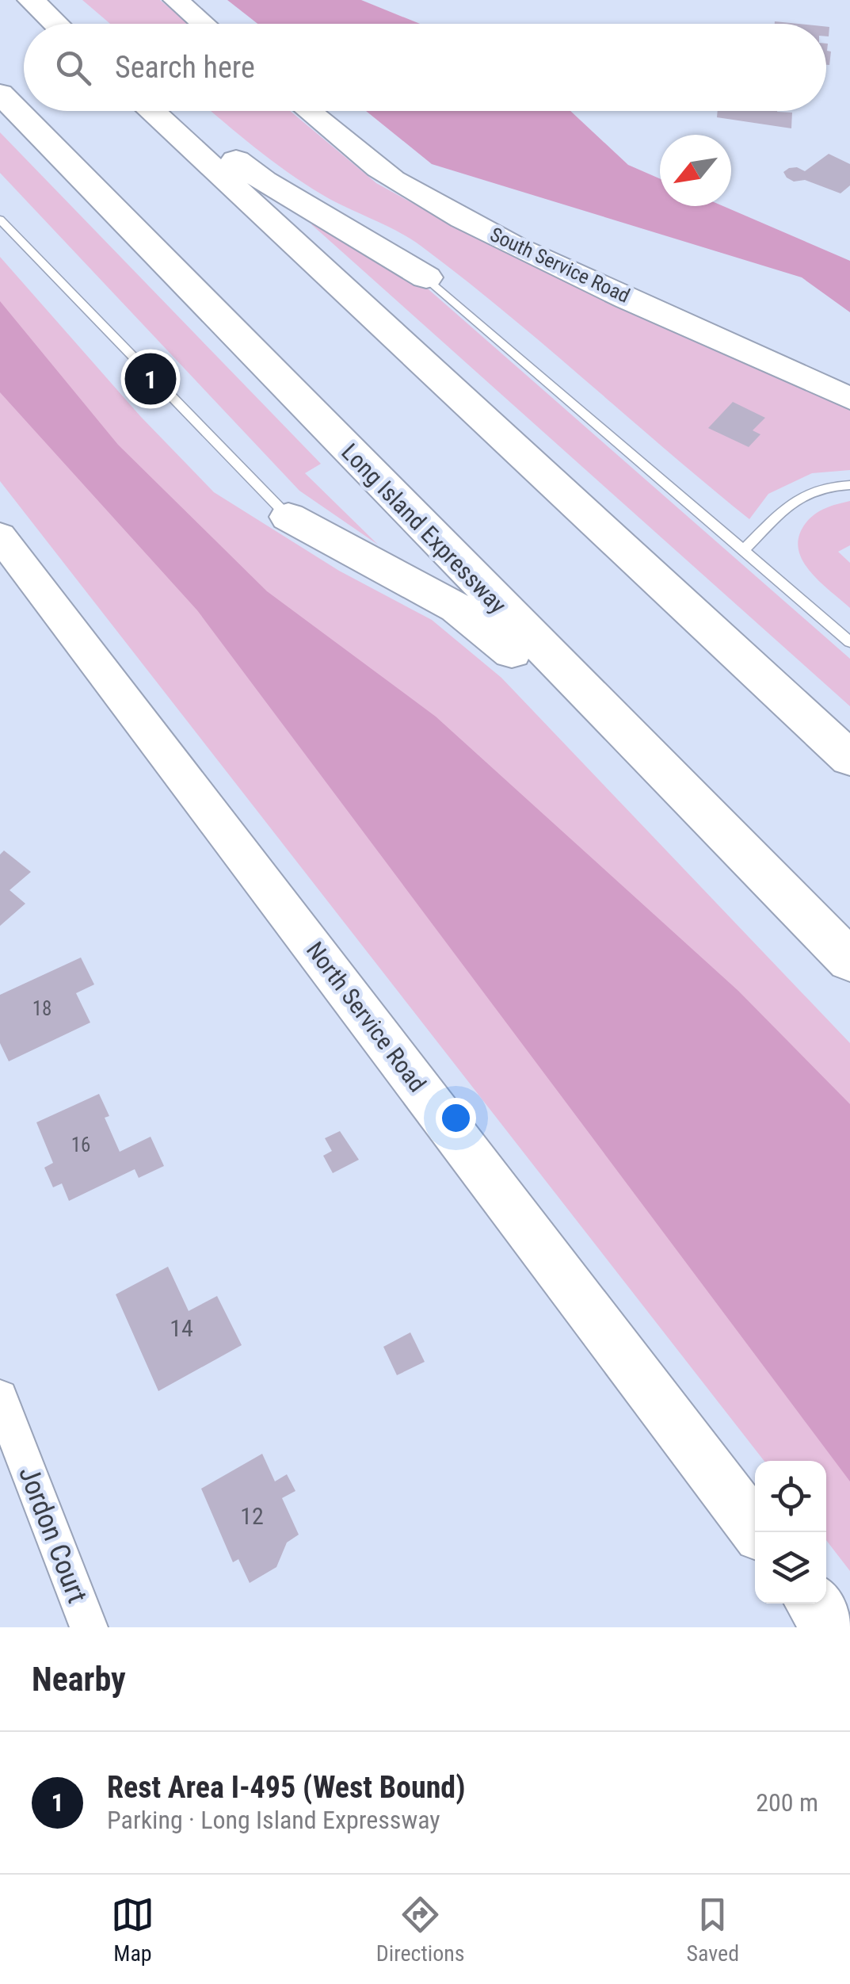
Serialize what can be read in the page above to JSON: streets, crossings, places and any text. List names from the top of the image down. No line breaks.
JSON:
{"streets":{"highway":["Long Island Expressway"],"main road":["South Service Road","North Service Road"],"street":["Jordon Court"]},"house_numbers":["18","16","14","12"],"north":"bottom left","page":{"search":"Search here","pins":"1","heading":"Nearby","list":[{"mark":"1","name":"Rest Area I-495 (West Bound)","note":"Parking · Long Island Expressway","value":"200 m"}],"nav":["Map","Directions","Saved"]}}
